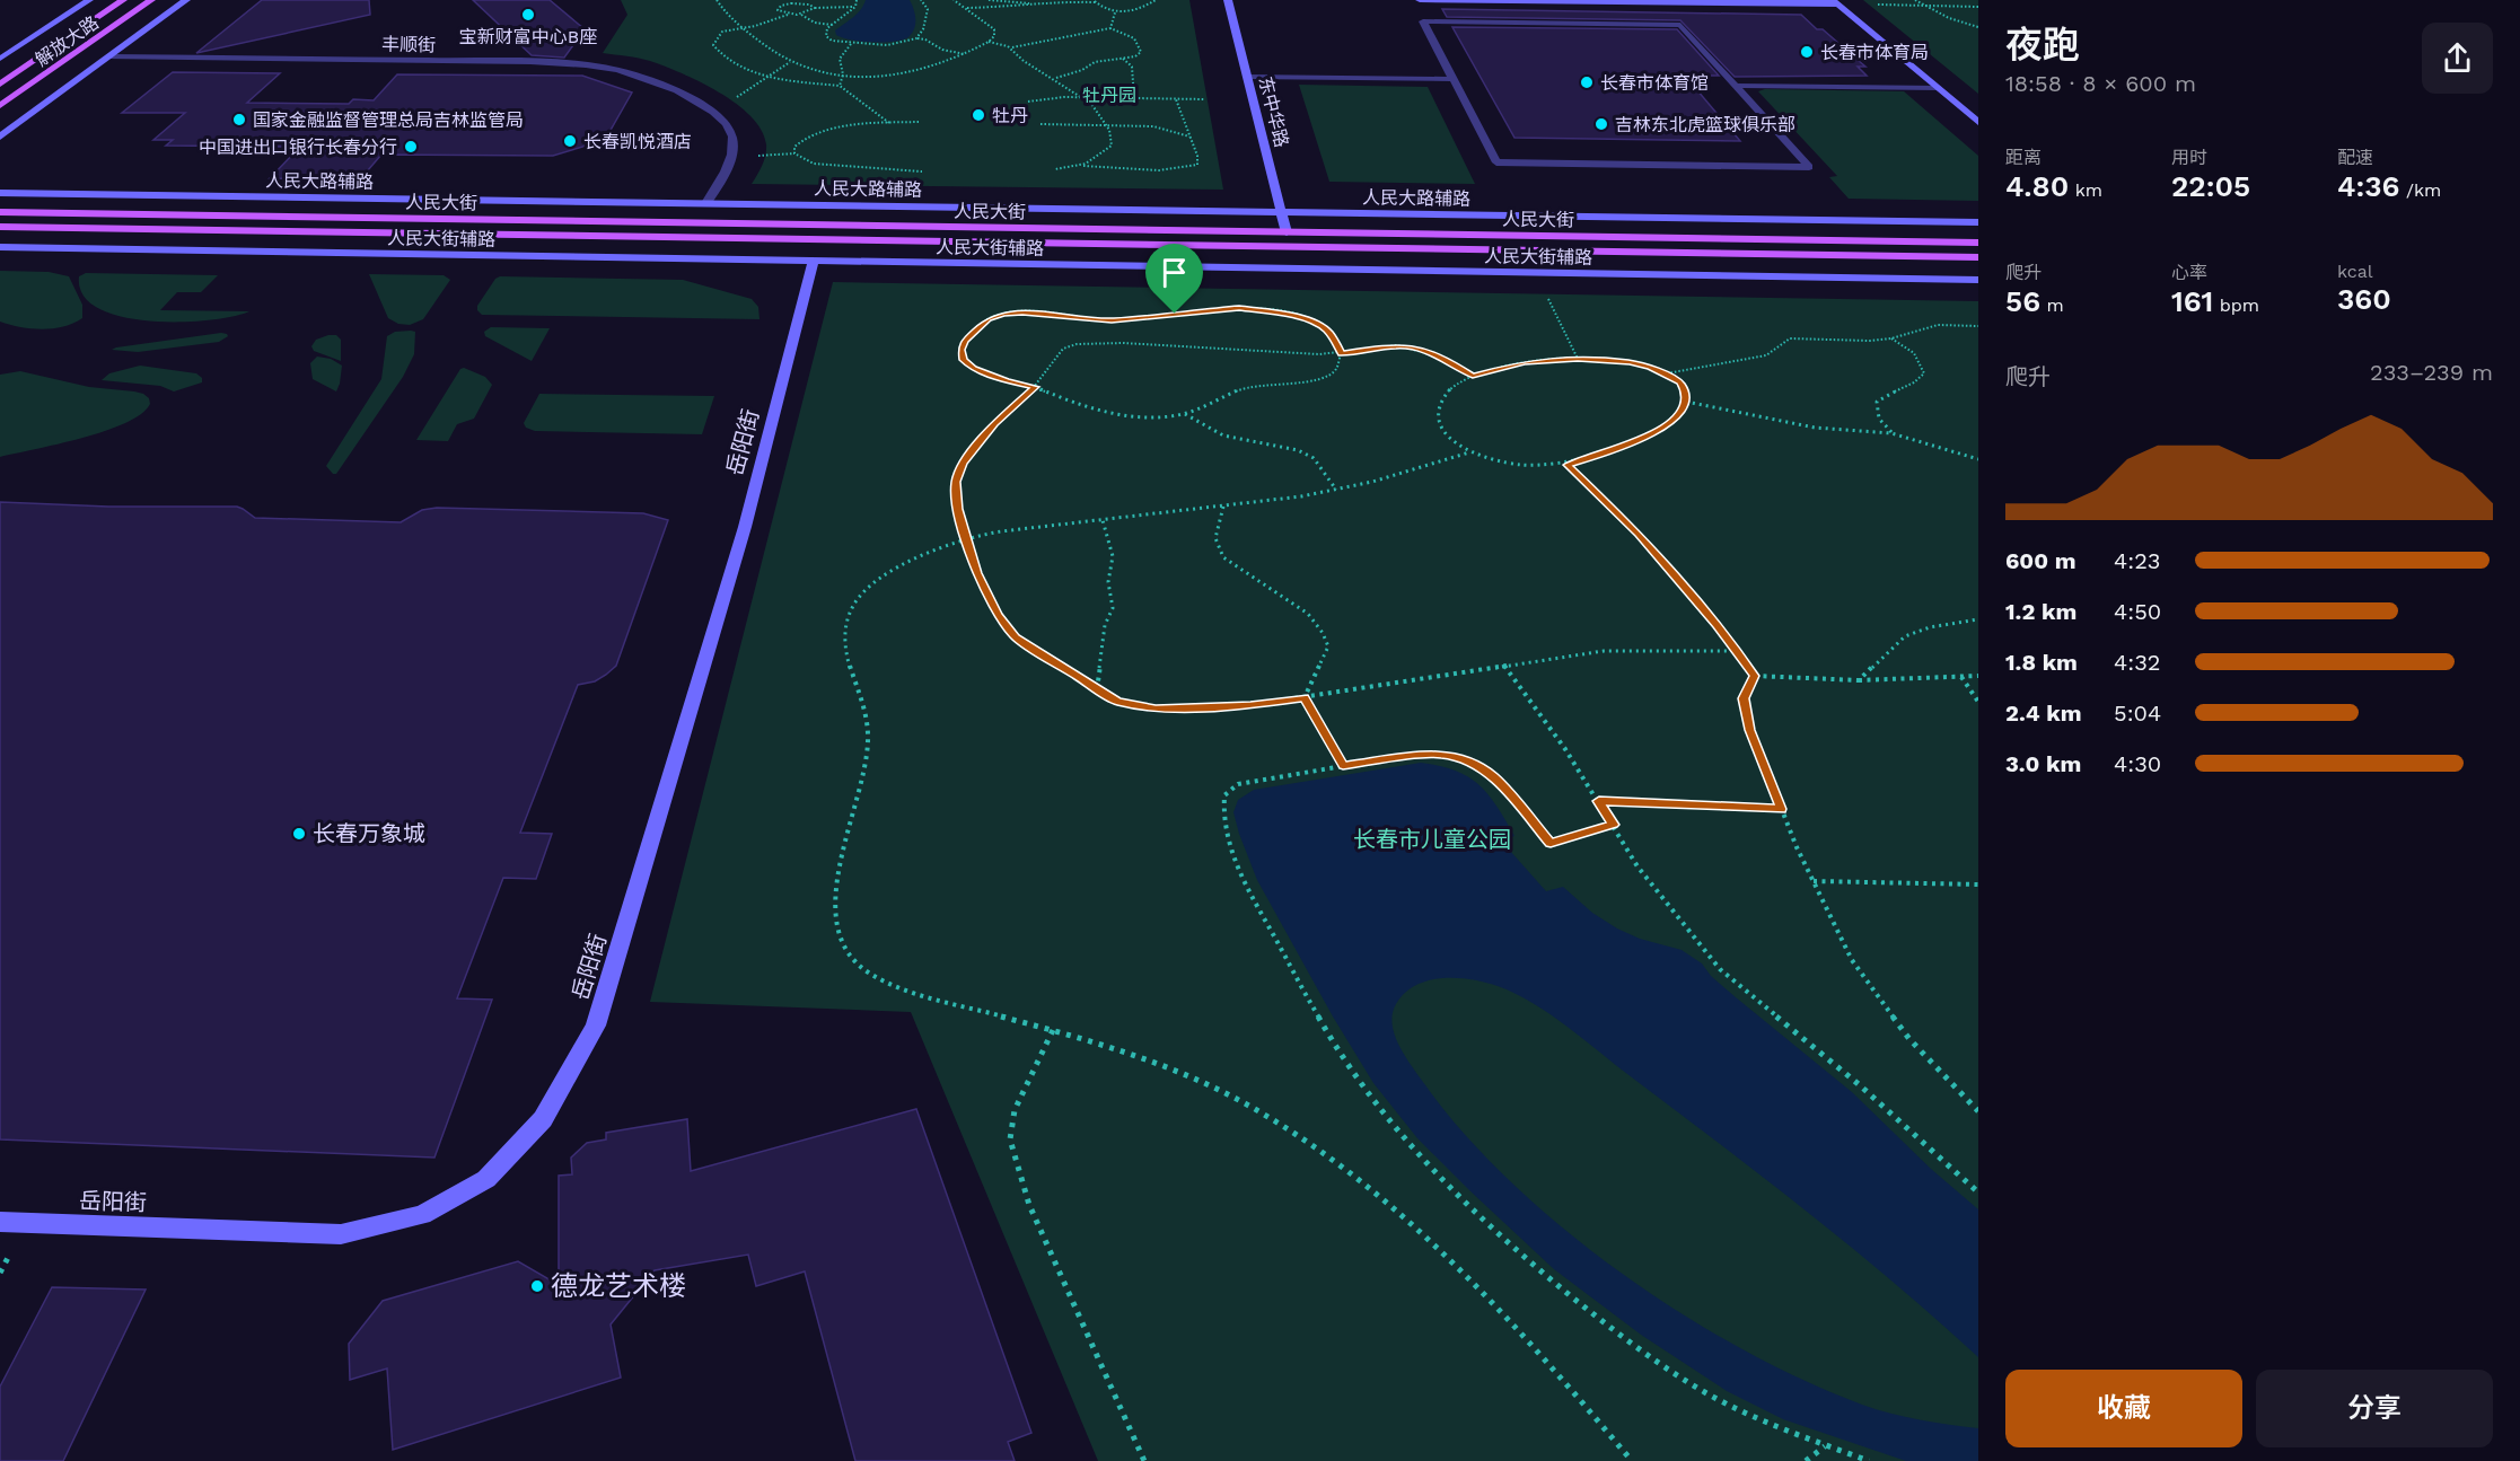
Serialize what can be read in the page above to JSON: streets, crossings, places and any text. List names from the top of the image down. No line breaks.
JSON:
{"streets":{"main road":["解放大路","东中华路","人民大路辅路","人民大街","人民大街辅路","岳阳街"],"street":["丰顺街"]},"crossings":[["丰顺街","人民大路辅路"],["东中华路","人民大路辅路"],["东中华路","人民大街"],["人民大街辅路","岳阳街"]],"parks":["牡丹园","长春市儿童公园"],"places":["宝新财富中心B座","长春市体育局","长春市体育馆","牡丹","国家金融监督管理总局吉林监管局","吉林东北虎篮球俱乐部","长春凯悦酒店","中国进出口银行长春分行","长春万象城","德龙艺术楼"],"page":{"heading":["夜跑","18:58 · 8 × 600 m"],"stats":[["距离","4.80 km"],["用时","22:05"],["配速","4:36 /km"],["爬升","56 m"],["心率","161 bpm"],["kcal","360"]],"chart":["爬升","233–239 m"],"list":[{"name":"600 m","note":"4:23"},{"name":"1.2 km","note":"4:50"},{"name":"1.8 km","note":"4:32"},{"name":"2.4 km","note":"5:04"},{"name":"3.0 km","note":"4:30"}],"buttons":["收藏","分享"]}}
